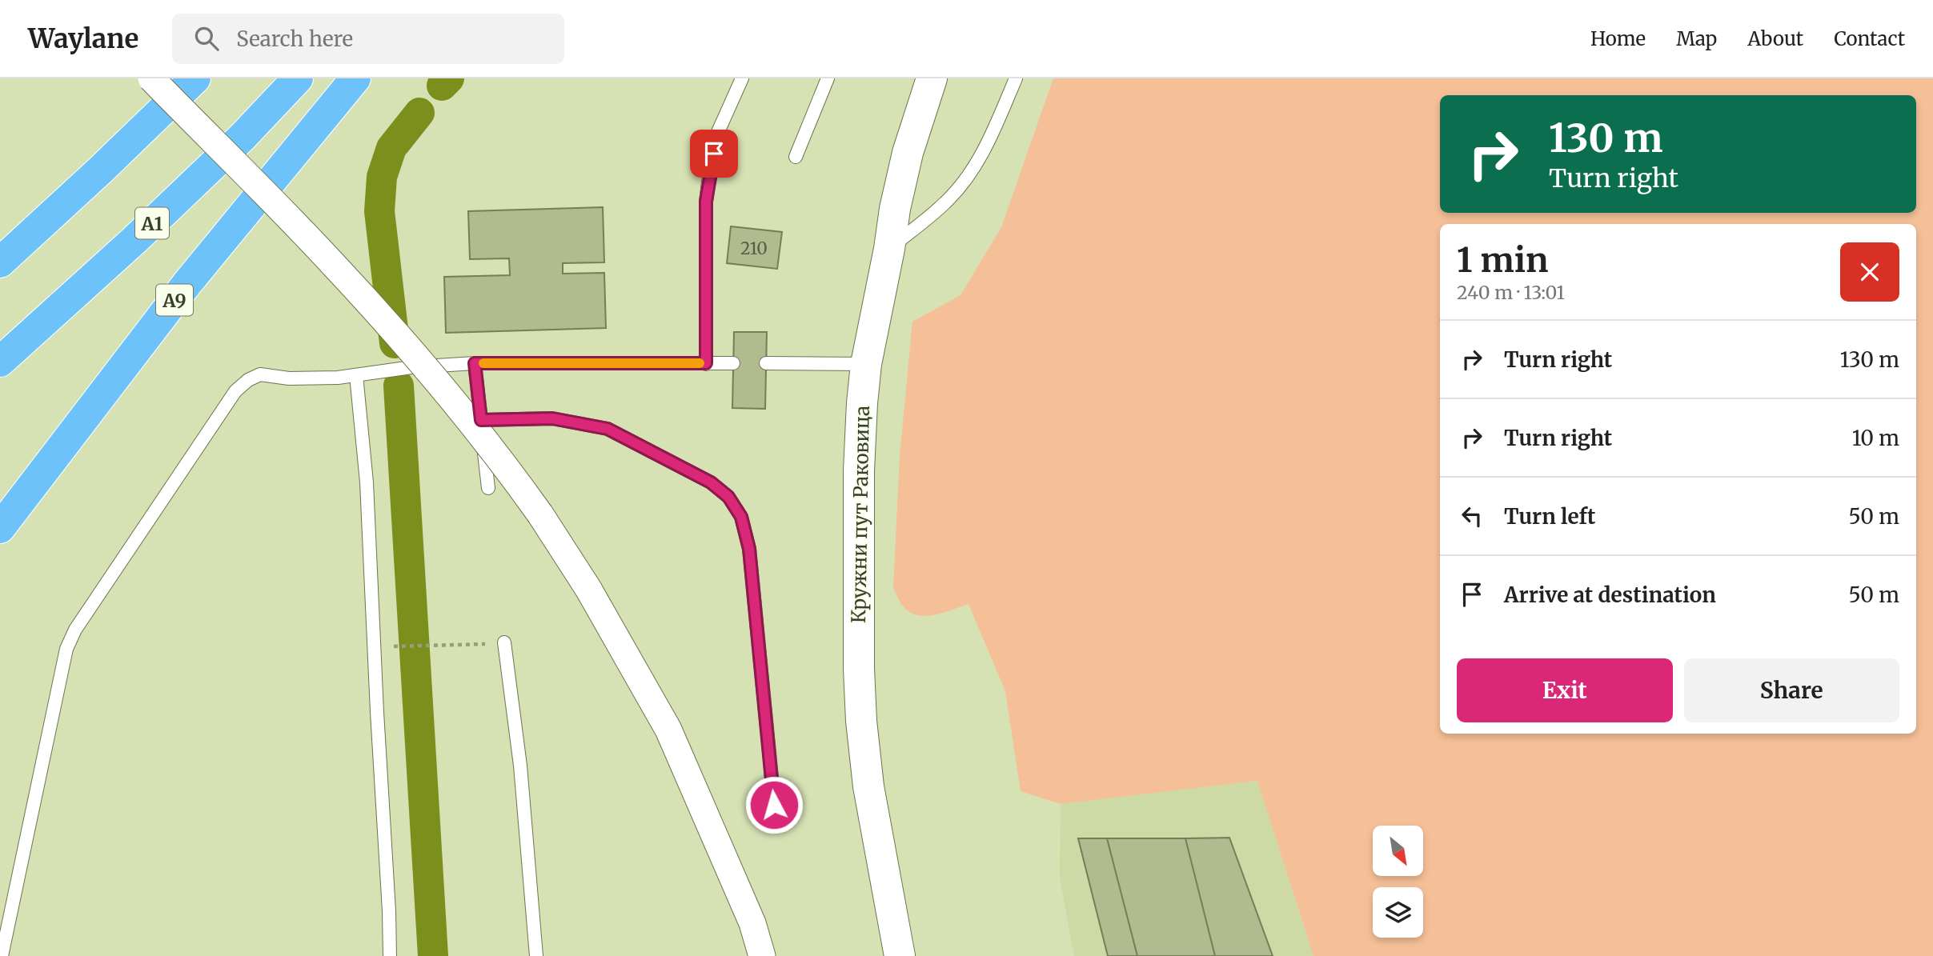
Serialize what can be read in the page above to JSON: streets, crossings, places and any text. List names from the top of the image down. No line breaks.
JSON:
{"streets":{"highway":["A1","A9"],"main road":["Кружни пут Раковица"]},"house_numbers":["210"],"north":"bottom right","page":{"header":"Waylane","search":"Search here","nav":["Home","Map","About","Contact"],"turn":["130 m","Turn right"],"heading":["1 min","240 m · 13:01"],"list":[{"name":"Turn right","value":"130 m"},{"name":"Turn right","value":"10 m"},{"name":"Turn left","value":"50 m"},{"name":"Arrive at destination","value":"50 m"}],"buttons":["Exit","Share"]}}
